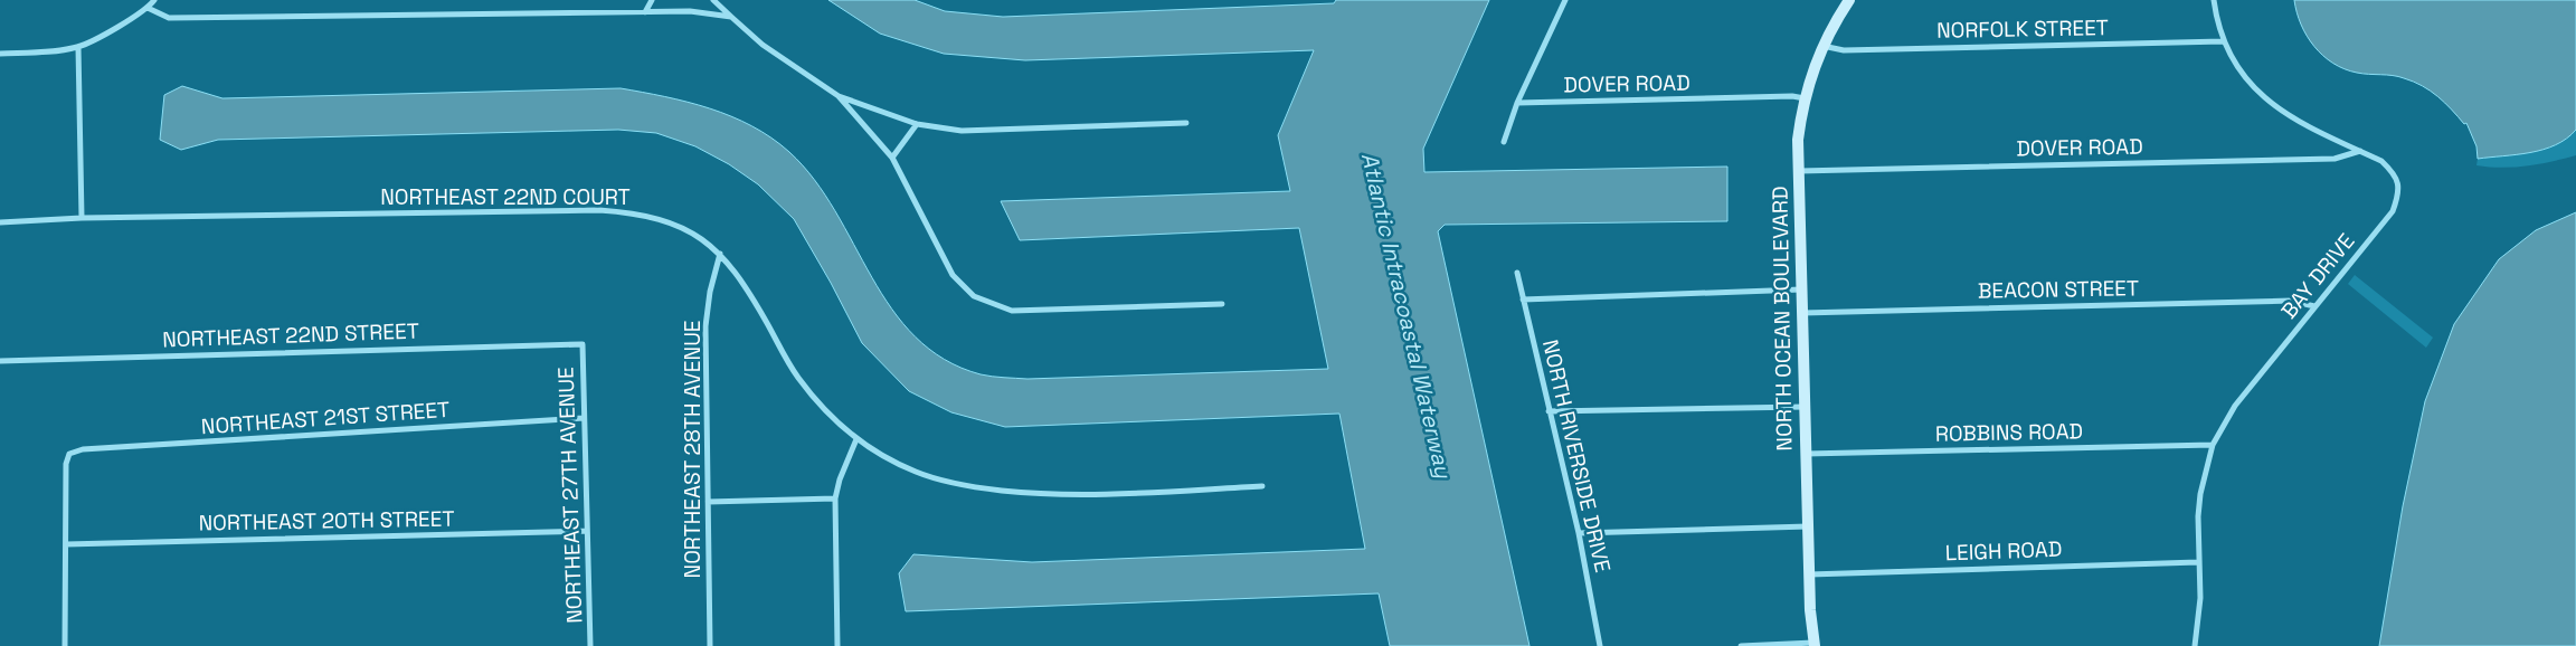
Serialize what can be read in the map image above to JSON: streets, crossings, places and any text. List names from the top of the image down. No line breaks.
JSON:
{"streets":{"main road":["NORTH OCEAN BOULEVARD"],"street":["NORFOLK STREET","DOVER ROAD","NORTHEAST 22ND COURT","BAY DRIVE","BEACON STREET","NORTHEAST 22ND STREET","NORTHEAST 21ST STREET","ROBBINS ROAD","NORTHEAST 28TH AVENUE","NORTH RIVERSIDE DRIVE","NORTHEAST 27TH AVENUE","NORTHEAST 20TH STREET","LEIGH ROAD"]},"crossings":[["NORFOLK STREET","BAY DRIVE"],["NORFOLK STREET","NORTH OCEAN BOULEVARD"],["DOVER ROAD","BAY DRIVE"],["DOVER ROAD","NORTH OCEAN BOULEVARD"],["NORTHEAST 22ND COURT","NORTHEAST 28TH AVENUE"],["BAY DRIVE","BEACON STREET"],["BAY DRIVE","ROBBINS ROAD"],["BAY DRIVE","LEIGH ROAD"],["BEACON STREET","NORTH OCEAN BOULEVARD"],["NORTH OCEAN BOULEVARD","ROBBINS ROAD"],["NORTH OCEAN BOULEVARD","LEIGH ROAD"],["NORTHEAST 22ND STREET","NORTHEAST 27TH AVENUE"],["NORTHEAST 21ST STREET","NORTHEAST 27TH AVENUE"],["NORTHEAST 21ST STREET","NORTHEAST 20TH STREET"],["NORTHEAST 27TH AVENUE","NORTHEAST 20TH STREET"]],"water":["Atlantic Intracoastal Waterway"]}
